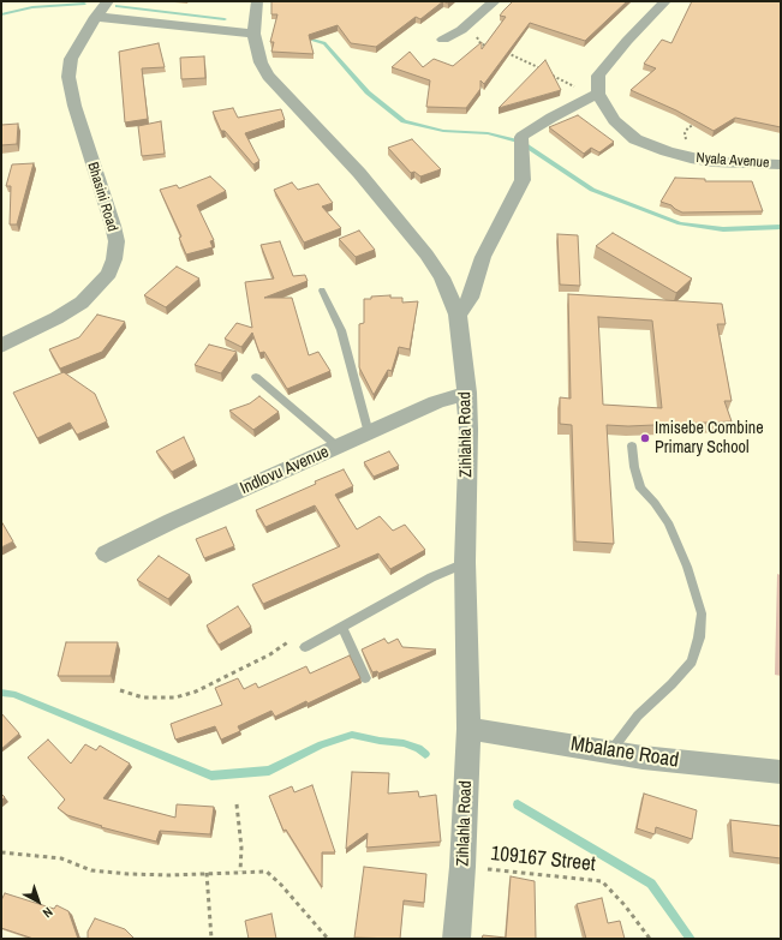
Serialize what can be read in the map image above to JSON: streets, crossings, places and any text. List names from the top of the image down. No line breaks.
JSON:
{"streets":{"street":["Nyala Avenue","Bhasini Road","Zihlahla Road","Indlovu Avenue","Mbalane Road"],"path":["109167 Street"]},"crossings":[["Zihlahla Road","Indlovu Avenue"],["Zihlahla Road","Mbalane Road"],["Zihlahla Road","109167 Street"]],"places":["Imisebe Combine Primary School"],"north":"bottom right"}
